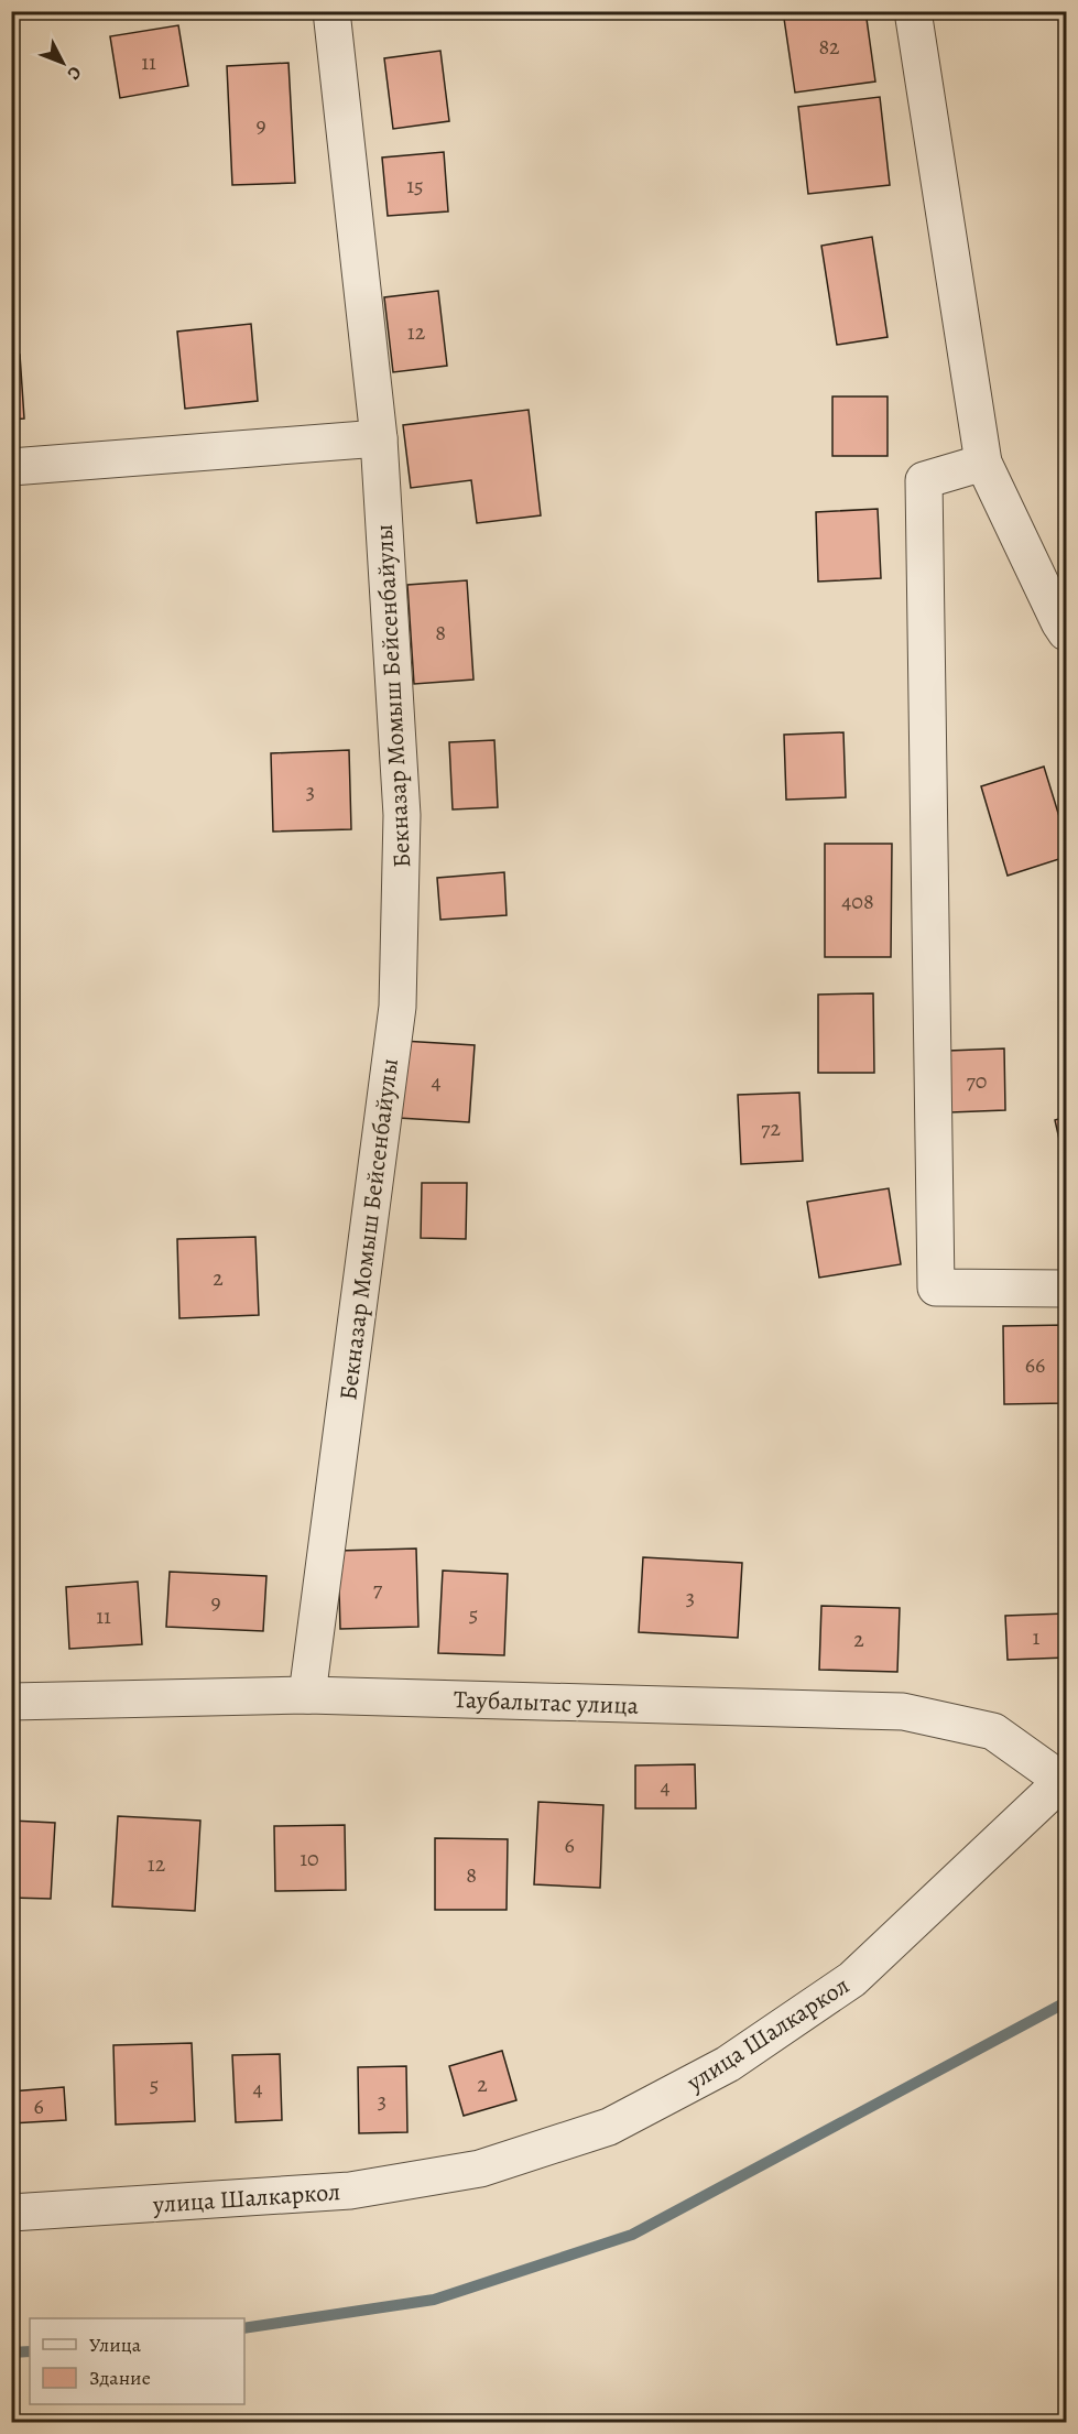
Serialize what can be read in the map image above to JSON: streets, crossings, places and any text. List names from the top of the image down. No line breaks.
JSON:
{"streets":{"street":["Бекназар Момыш Бейсенбайулы","Таубалытас улица","улица Шалкаркол"]},"crossings":[["Бекназар Момыш Бейсенбайулы","Таубалытас улица"],["Таубалытас улица","улица Шалкаркол"]],"house_numbers":["82","11","9","15","12","8","3","408","70","4","72","2","66","7","3","9","5","11","1","2","4","6","10","12","8","5","2","4","3","6"],"legend":["Улица","Здание"],"north":"bottom right"}
